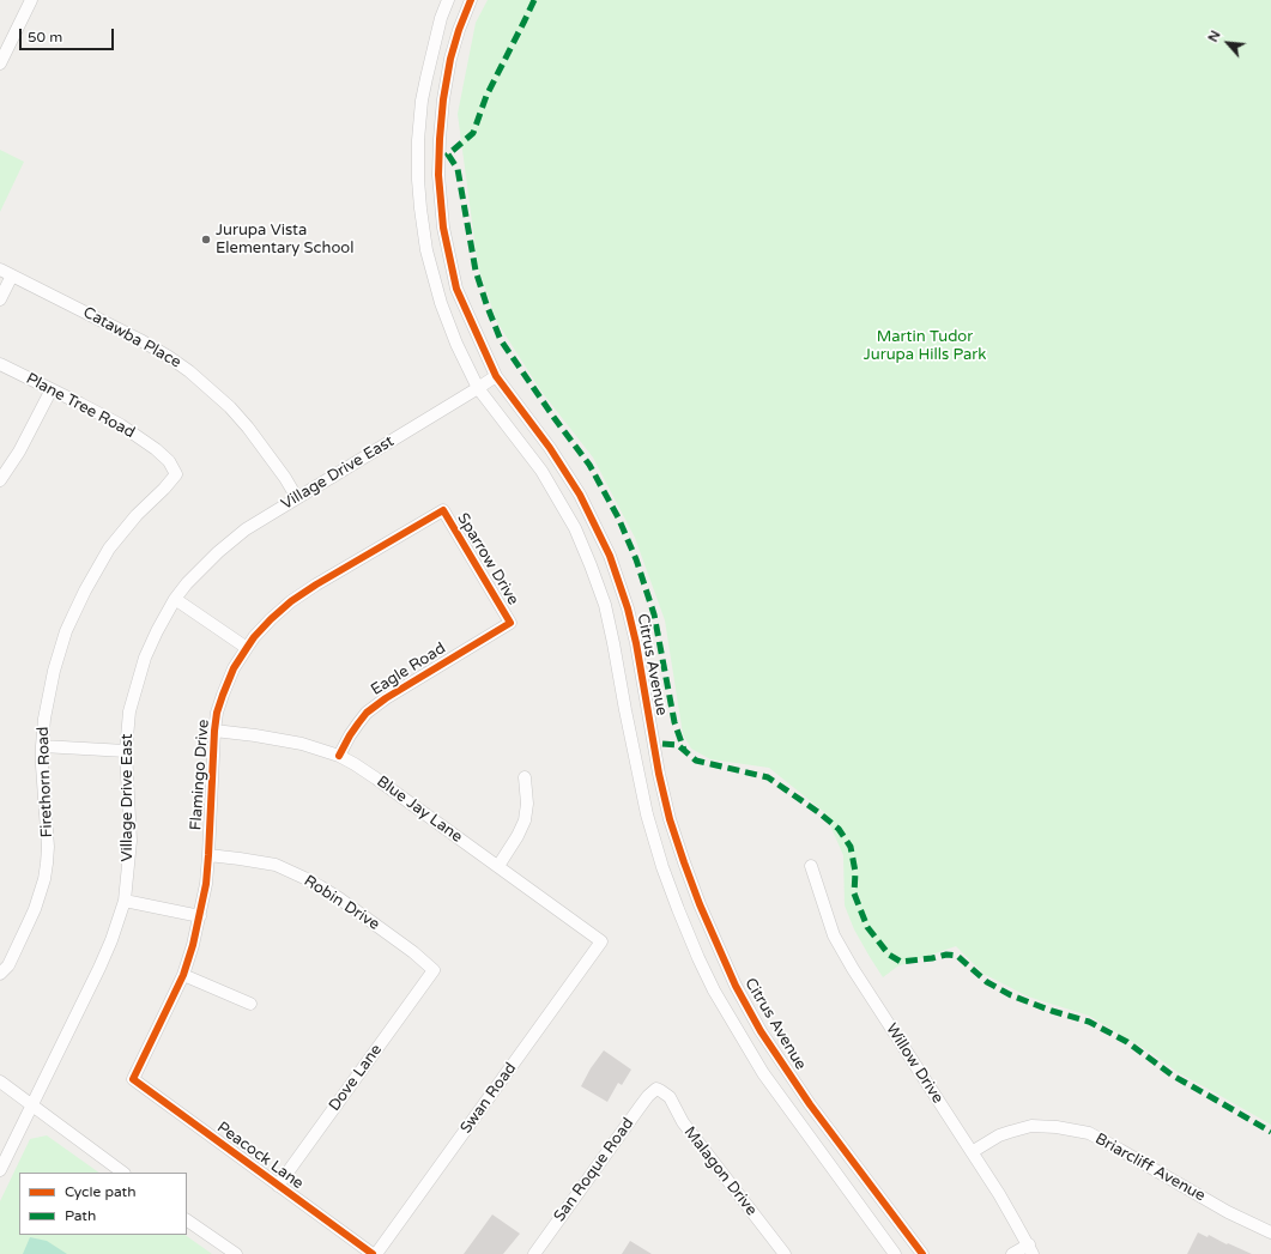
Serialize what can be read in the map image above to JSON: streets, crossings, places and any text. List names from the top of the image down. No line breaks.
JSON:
{"streets":{"street":["Catawba Place","Plane Tree Road","Village Drive East","Sparrow Drive","Citrus Avenue","Eagle Road","Flamingo Drive","Firethorn Road","Blue Jay Lane","Robin Drive","Willow Drive","Dove Lane","Swan Road","Peacock Lane","Briarcliff Avenue","San Roque Road","Malagon Drive"]},"crossings":[["Catawba Place","Village Drive East"],["Plane Tree Road","Firethorn Road"],["Village Drive East","Citrus Avenue"],["Sparrow Drive","Eagle Road"],["Sparrow Drive","Flamingo Drive"],["Eagle Road","Blue Jay Lane"],["Flamingo Drive","Blue Jay Lane"],["Flamingo Drive","Robin Drive"],["Flamingo Drive","Peacock Lane"],["Blue Jay Lane","Swan Road"],["Robin Drive","Dove Lane"],["Willow Drive","Briarcliff Avenue"],["Dove Lane","Peacock Lane"],["San Roque Road","Malagon Drive"]],"parks":["Martin Tudor Jurupa Hills Park"],"places":["Jurupa Vista Elementary School"],"legend":["Cycle path","Path"],"scale_bar":"50 m","north":"top left"}
